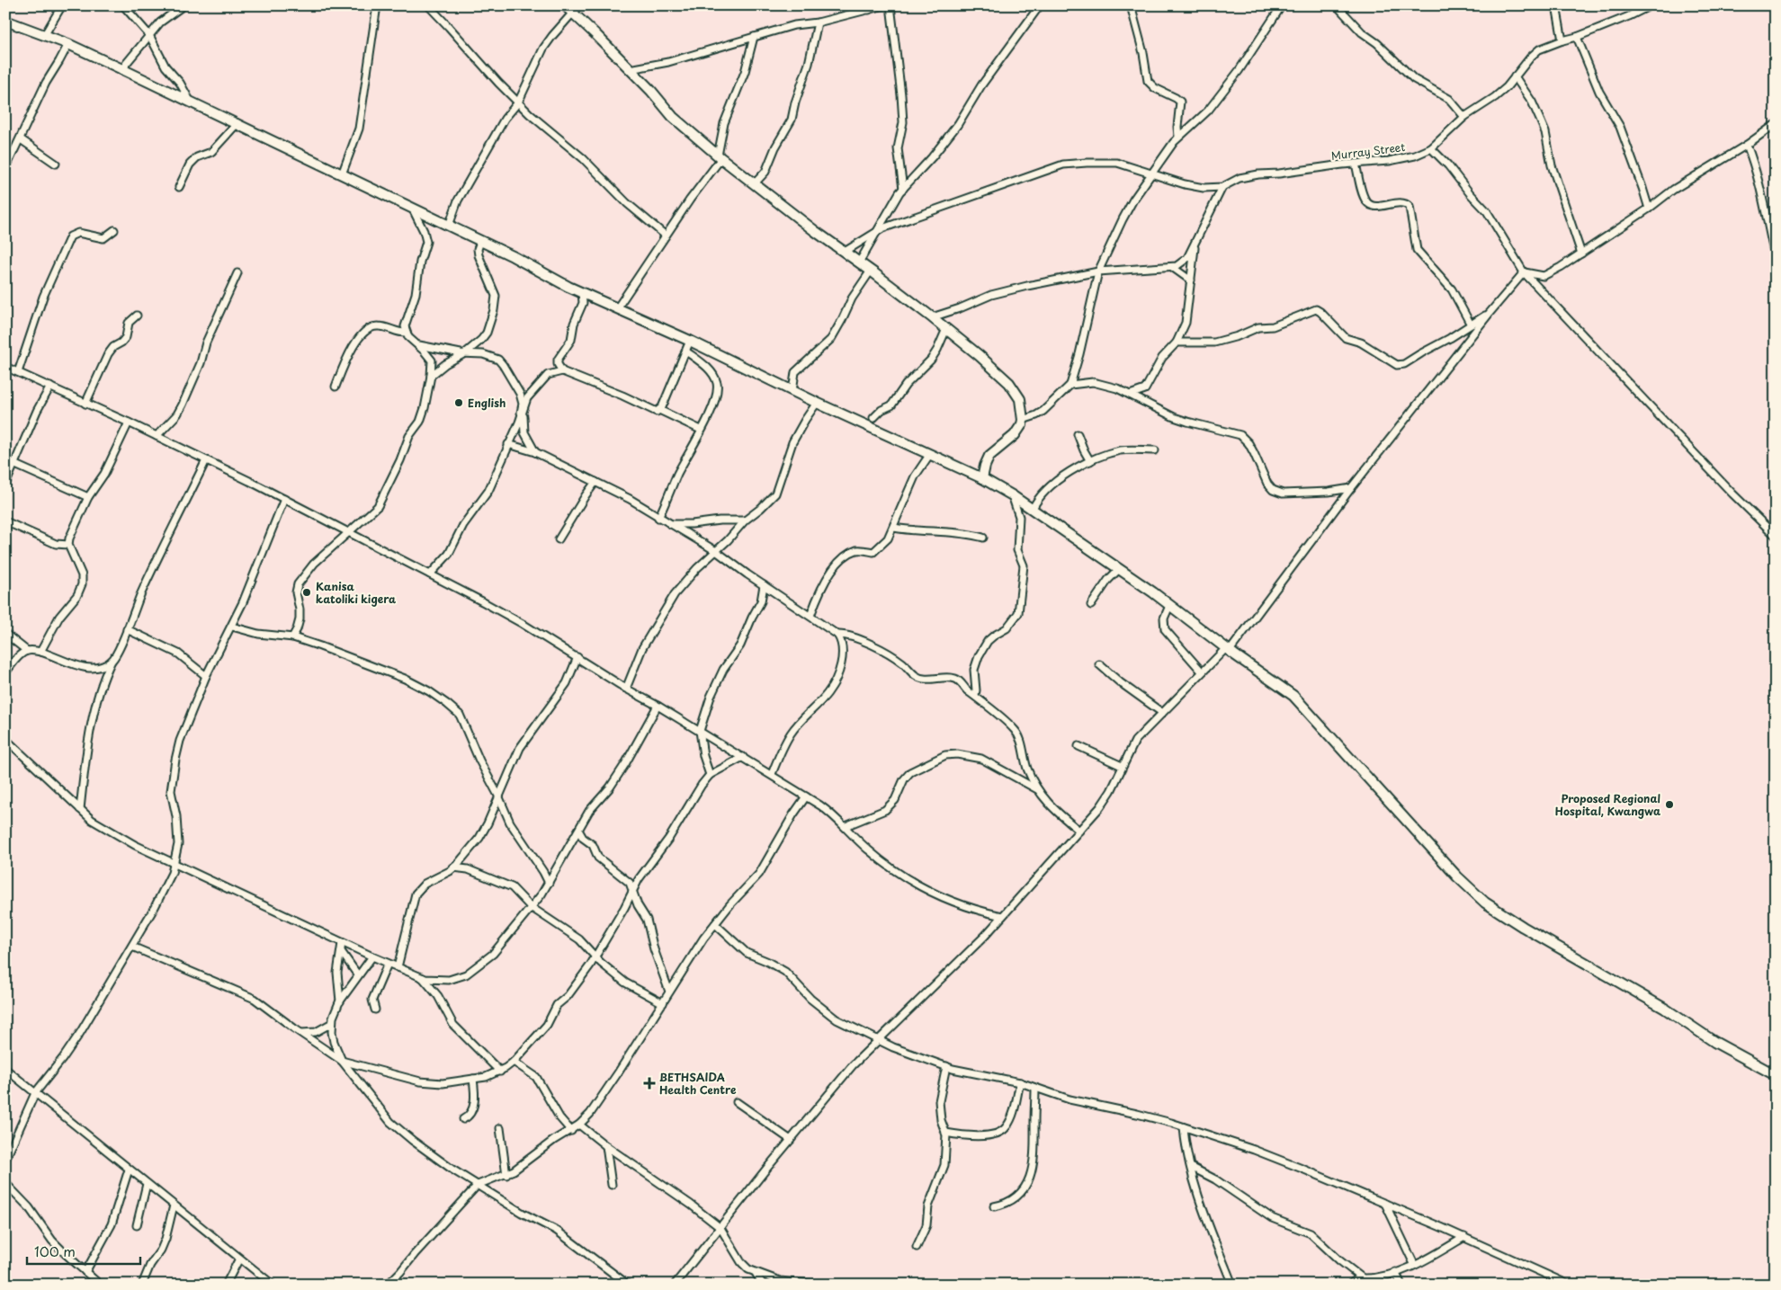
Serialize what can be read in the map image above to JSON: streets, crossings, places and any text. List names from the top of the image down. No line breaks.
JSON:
{"streets":{"street":["Murray Street"]},"places":{"other":["English","Kanisa katoliki kigera","Proposed Regional Hospital, Kwangwa"],"health":["BETHSAIDA Health Centre"]},"scale_bar":"100 m"}
